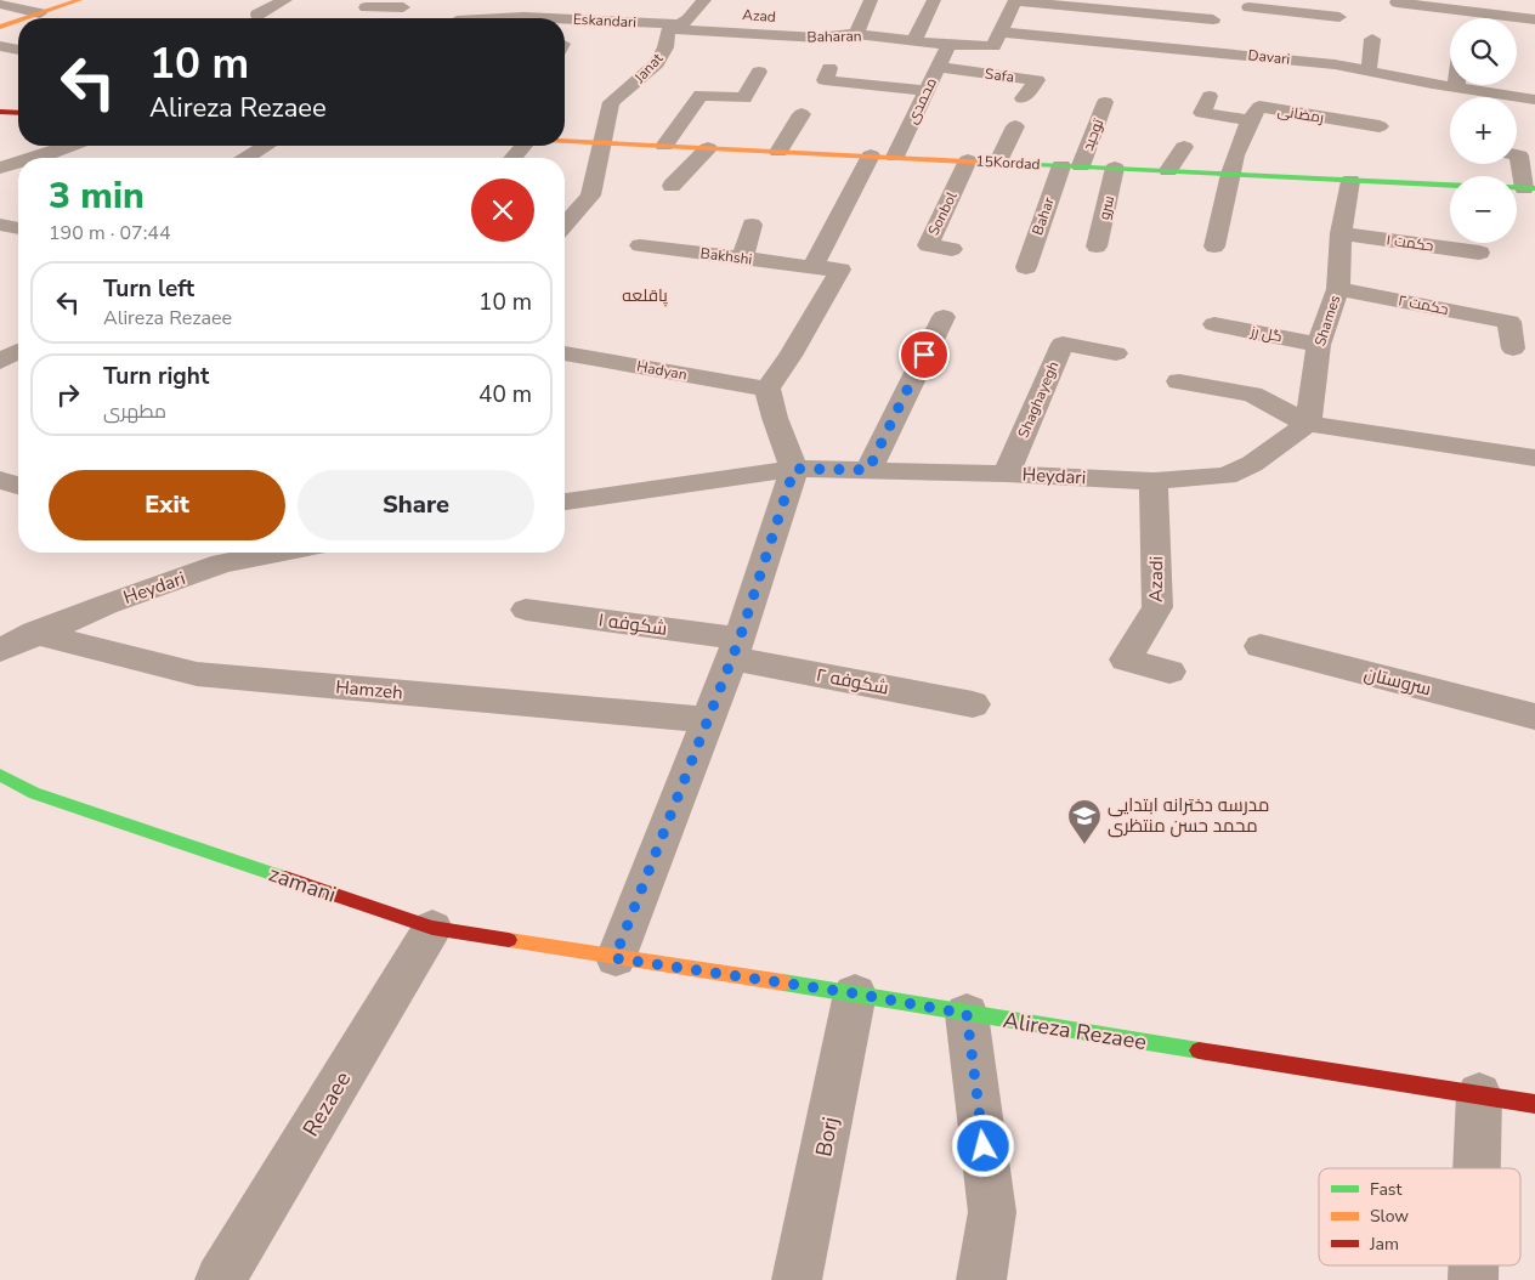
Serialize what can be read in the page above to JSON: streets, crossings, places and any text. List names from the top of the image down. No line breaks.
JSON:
{"streets":{"street":["Azad","Eskandari","Baharan","Davari","Janat","Safa","محمدی","رمضانی","توحید","15Kordad","سرو","Sonbol","Bahar","حکمت ۱","Bakhshi","حکمت ۲","Shames","گل رز","Hadyan","Shaghayegh","Heydari","Azadi","شکوفه ۱","شکوفه ۲","سروستان","Hamzeh","zamani","Alireza Rezaee","Rezaee","Borj"]},"crossings":[["Azad","Janat"],["Eskandari","Baharan"],["Eskandari","Janat"],["Baharan","Davari"],["Baharan","Janat"],["Baharan","محمدی"],["Janat","15Kordad"],["Safa","محمدی"],["محمدی","15Kordad"],["رمضانی","15Kordad"],["توحید","15Kordad"],["توحید","Bahar"],["15Kordad","سرو"],["15Kordad","Sonbol"],["15Kordad","Bahar"],["15Kordad","Shames"],["حکمت ۱","Shames"],["Bakhshi","Hadyan"],["حکمت ۲","Shames"],["Shames","گل رز"],["Shames","Heydari"],["Shaghayegh","Heydari"],["Heydari","Azadi"],["Heydari","Hamzeh"],["شکوفه ۱","شکوفه ۲"],["zamani","Alireza Rezaee"],["zamani","Rezaee"],["Alireza Rezaee","Borj"]],"districts":["پاقلعه"],"places":{"school or university":["مدرسه دخترانه ابتدایی محمد حسن منتظری"]},"legend":["Fast","Slow","Jam"],"page":{"map_buttons":["+","−"],"turn":["10 m","Alireza Rezaee"],"heading":["3 min","190 m · 07:44"],"list":[{"name":"Turn left","note":"Alireza Rezaee","value":"10 m"},{"name":"Turn right","note":"مطهری","value":"40 m"}],"buttons":["Exit","Share"]}}
